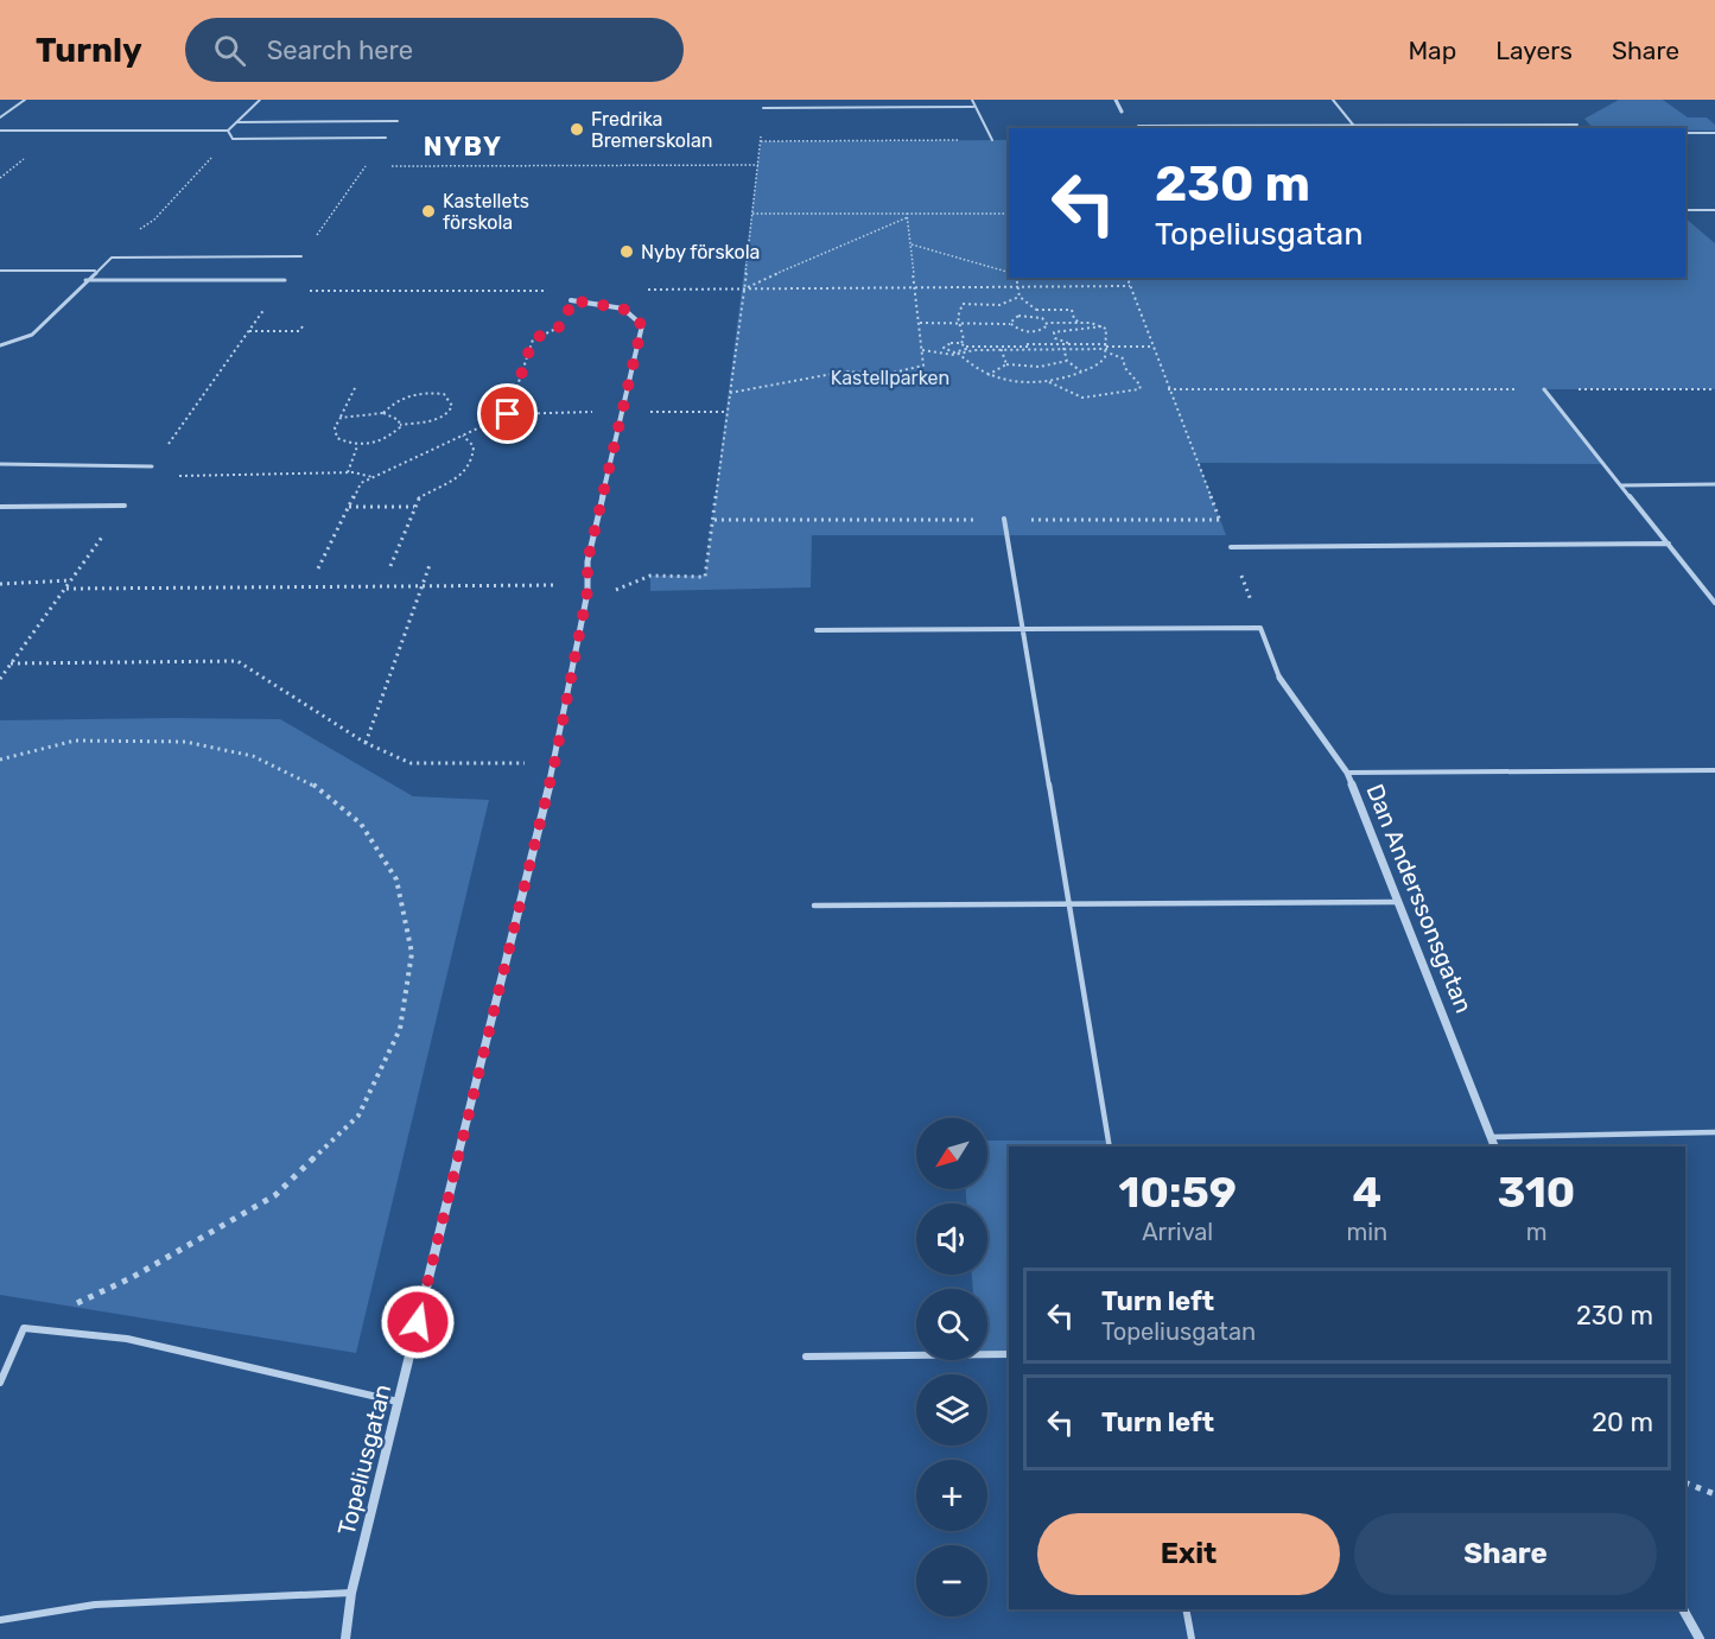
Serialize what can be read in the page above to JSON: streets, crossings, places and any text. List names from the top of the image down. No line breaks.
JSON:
{"streets":{"street":["Dan Anderssonsgatan","Topeliusgatan"]},"districts":["NYBY"],"parks":["Kastellparken"],"places":["Fredrika Bremerskolan","Kastellets förskola","Nyby förskola"],"north":"bottom left","page":{"header":"Turnly","search":"Search here","nav":["Map","Layers","Share"],"turn":["230 m","Topeliusgatan"],"map_buttons":["+","−"],"eta":["10:59","Arrival","4","min","310","m"],"list":[{"name":"Turn left","note":"Topeliusgatan","value":"230 m"},{"name":"Turn left","value":"20 m"}],"buttons":["Exit","Share"]}}
